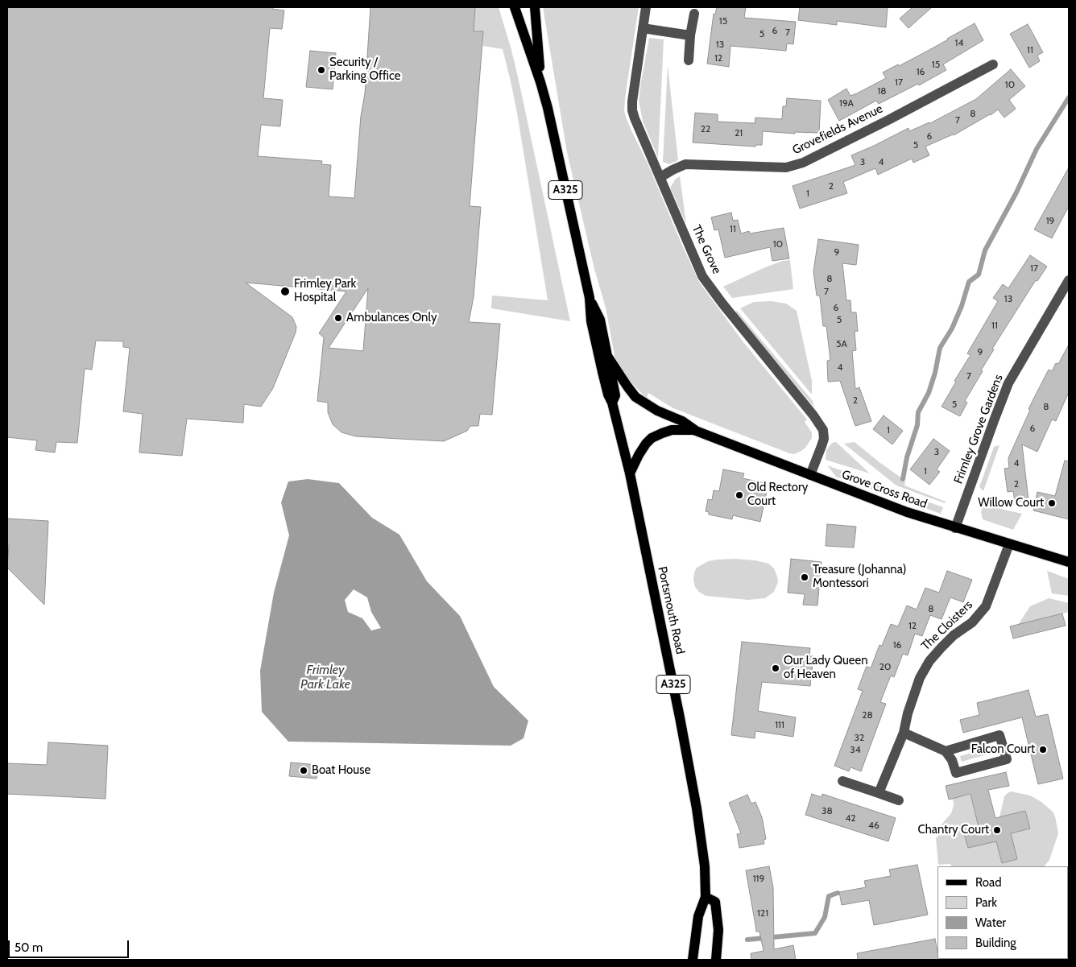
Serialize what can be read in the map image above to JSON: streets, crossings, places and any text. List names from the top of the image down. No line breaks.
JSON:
{"streets":{"main road":["A325","Grove Cross Road","Portsmouth Road"],"street":["Grovefields Avenue","The Grove","Frimley Grove Gardens","The Cloisters"]},"crossings":[["Grovefields Avenue","The Grove"],["The Grove","Grove Cross Road"],["Frimley Grove Gardens","Grove Cross Road"],["Grove Cross Road","Portsmouth Road"],["Grove Cross Road","The Cloisters"]],"water":["Frimley Park Lake"],"places":["Security / Parking Office","Frimley Park Hospital","Ambulances Only","Old Rectory Court","Willow Court","Treasure (Johanna) Montessori","Our Lady Queen of Heaven","Falcon Court","Boat House","Chantry Court"],"house_numbers":["15","6","7","5","14","13","11","12","15","16","17","10","18","19A","8","7","22","21","6","5","3","4","2","1","19","11","10","9","17","8","7","13","6","5","11","5A","9","4","7","2","5","8","6","1","3","4","1","2","8","12","16","20","28","111","32","34","38","42","46","119","121"],"legend":["Road","Park","Water","Building"],"scale_bar":"50 m"}
